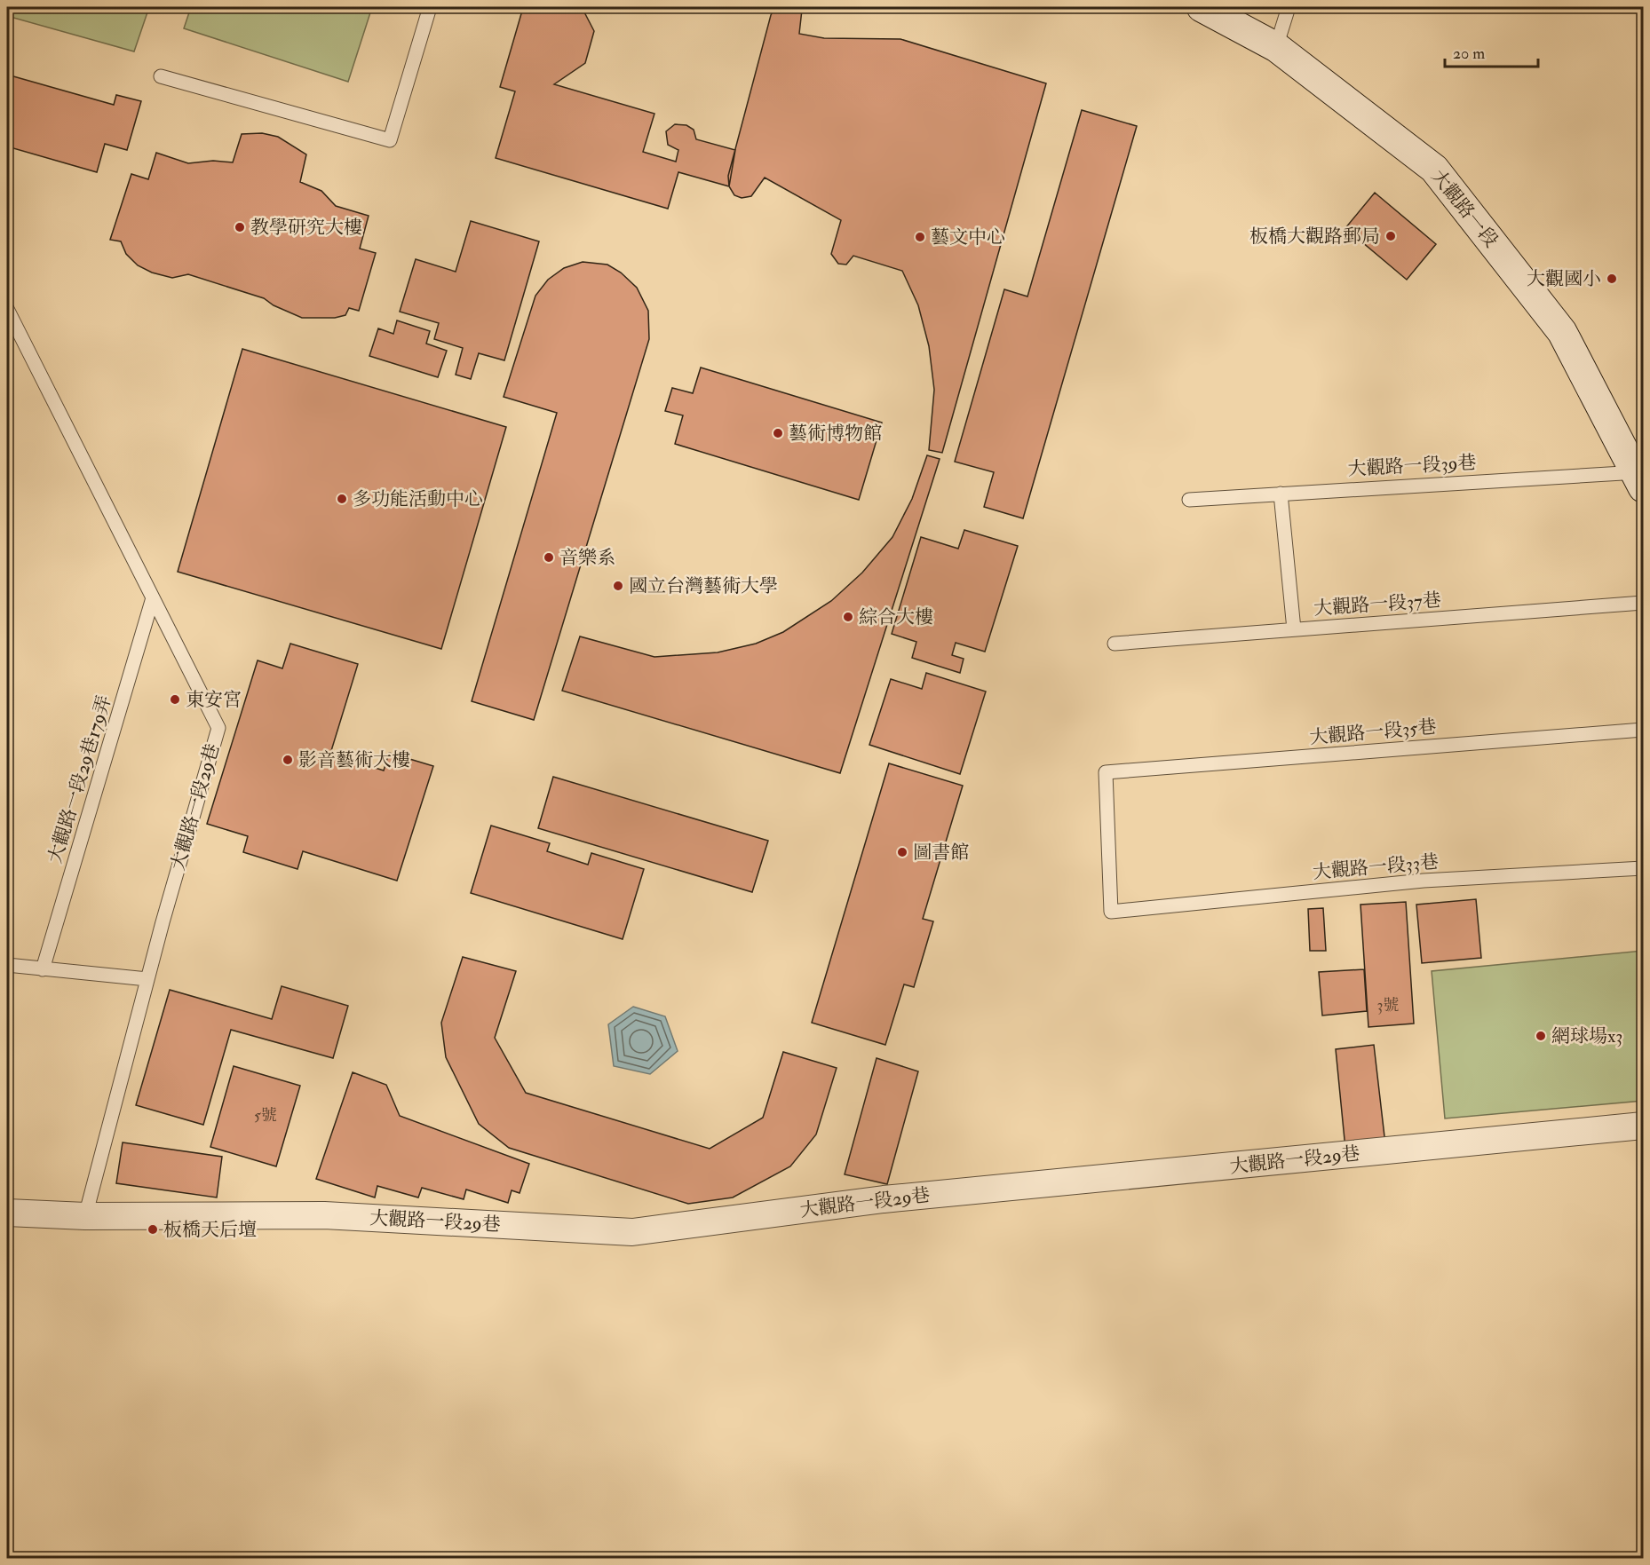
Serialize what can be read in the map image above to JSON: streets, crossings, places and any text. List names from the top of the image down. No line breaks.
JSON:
{"streets":{"main road":["大觀路一段"],"street":["大觀路一段29巷"],"lane":["大觀路一段39巷","大觀路一段37巷","大觀路一段35巷","大觀路一段29巷179弄","大觀路一段33巷"]},"crossings":[["大觀路一段","大觀路一段39巷"],["大觀路一段35巷","大觀路一段33巷"],["大觀路一段29巷179弄","大觀路一段29巷"]],"places":["教學研究大樓","板橋大觀路郵局","藝文中心","大觀國小","藝術博物館","多功能活動中心","音樂系","國立台灣藝術大學","綜合大樓","東安宮","影音藝術大樓","圖書館","網球場x3","板橋天后壇"],"house_numbers":["3號","5號"],"scale_bar":"20 m"}
